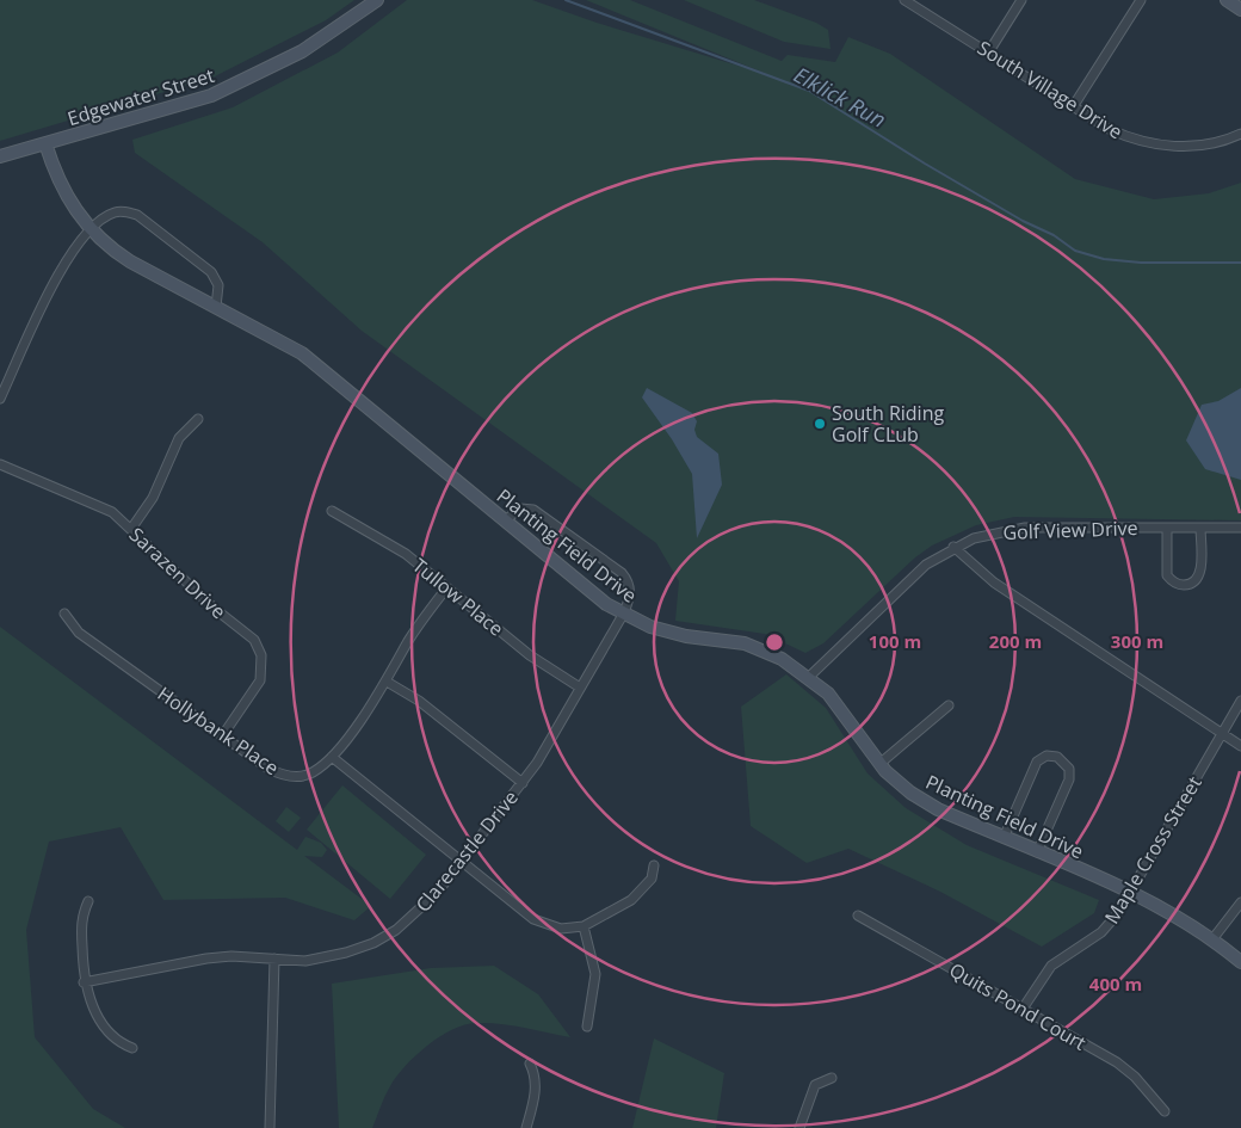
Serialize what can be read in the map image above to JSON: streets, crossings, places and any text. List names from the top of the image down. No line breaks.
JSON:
{"streets":{"street":["South Village Drive","Edgewater Street","Golf View Drive","Planting Field Drive","Sarazen Drive","Tullow Place","Hollybank Place","Maple Cross Street","Clarecastle Drive","Quits Pond Court"]},"crossings":[["Edgewater Street","Planting Field Drive"],["Golf View Drive","Planting Field Drive"],["Planting Field Drive","Maple Cross Street"],["Planting Field Drive","Clarecastle Drive"],["Sarazen Drive","Hollybank Place"],["Tullow Place","Hollybank Place"],["Tullow Place","Clarecastle Drive"],["Maple Cross Street","Quits Pond Court"]],"water":["Elklick Run"],"places":["South Riding Golf CLub"],"rings":["100 m","200 m","300 m","400 m"]}
